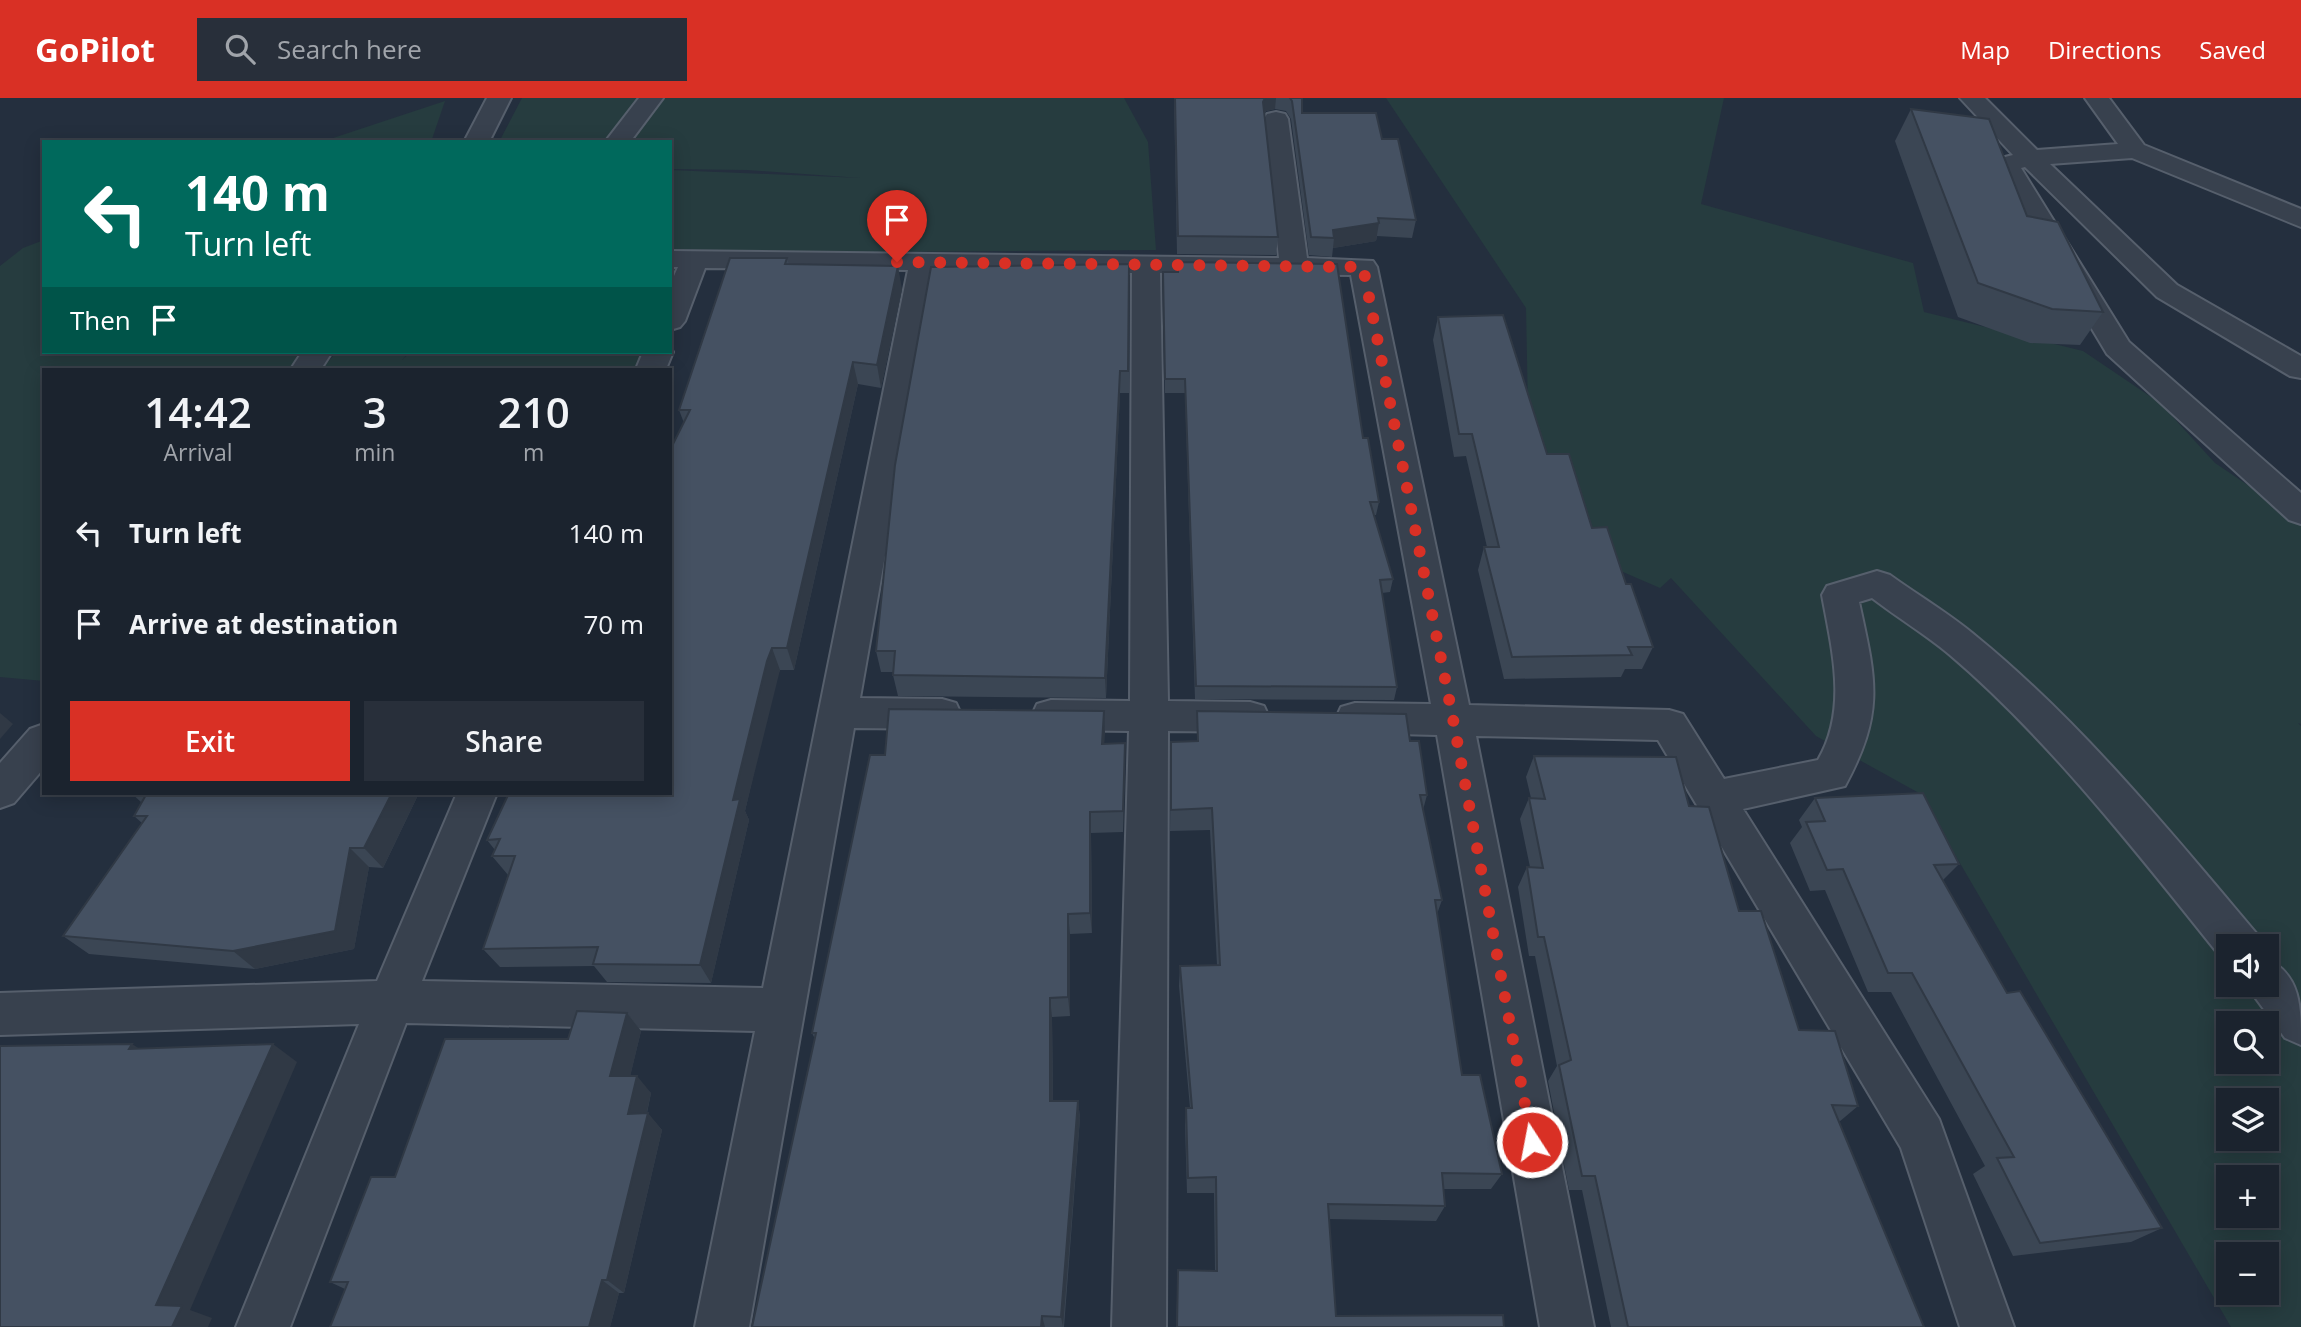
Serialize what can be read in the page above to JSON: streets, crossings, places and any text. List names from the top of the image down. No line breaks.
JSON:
{"page":{"header":"GoPilot","search":"Search here","nav":["Map","Directions","Saved"],"turn":["140 m","Turn left"],"then":"Then","eta":["14:42","Arrival","3","min","210","m"],"list":[{"name":"Turn left","value":"140 m"},{"name":"Arrive at destination","value":"70 m"}],"buttons":["Exit","Share"],"map_buttons":["+","−"]}}
